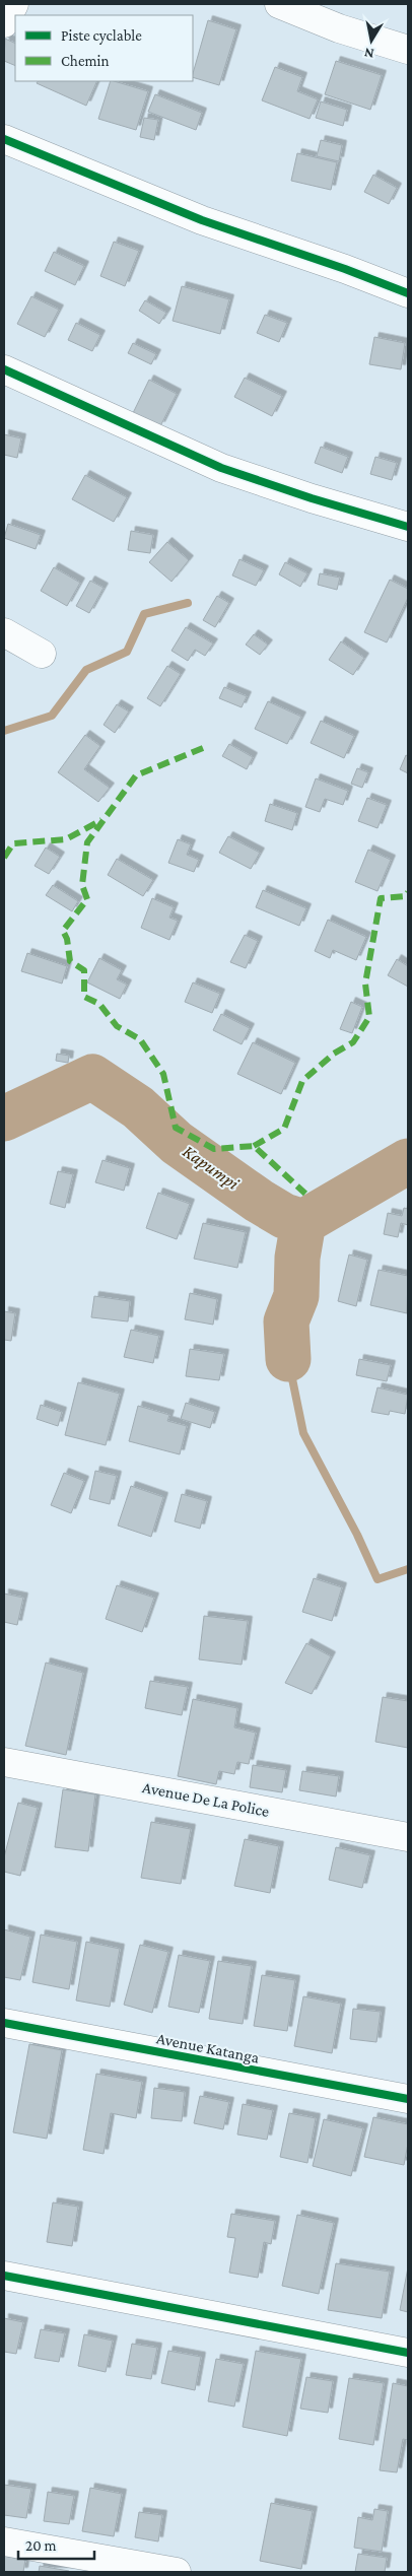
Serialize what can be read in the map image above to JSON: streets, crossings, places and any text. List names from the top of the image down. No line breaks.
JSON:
{"streets":{"street":["Avenue De La Police","Avenue Katanga"]},"water":["Kapumpi"],"legend":["Piste cyclable","Chemin"],"scale_bar":"20 m","north":"bottom"}
